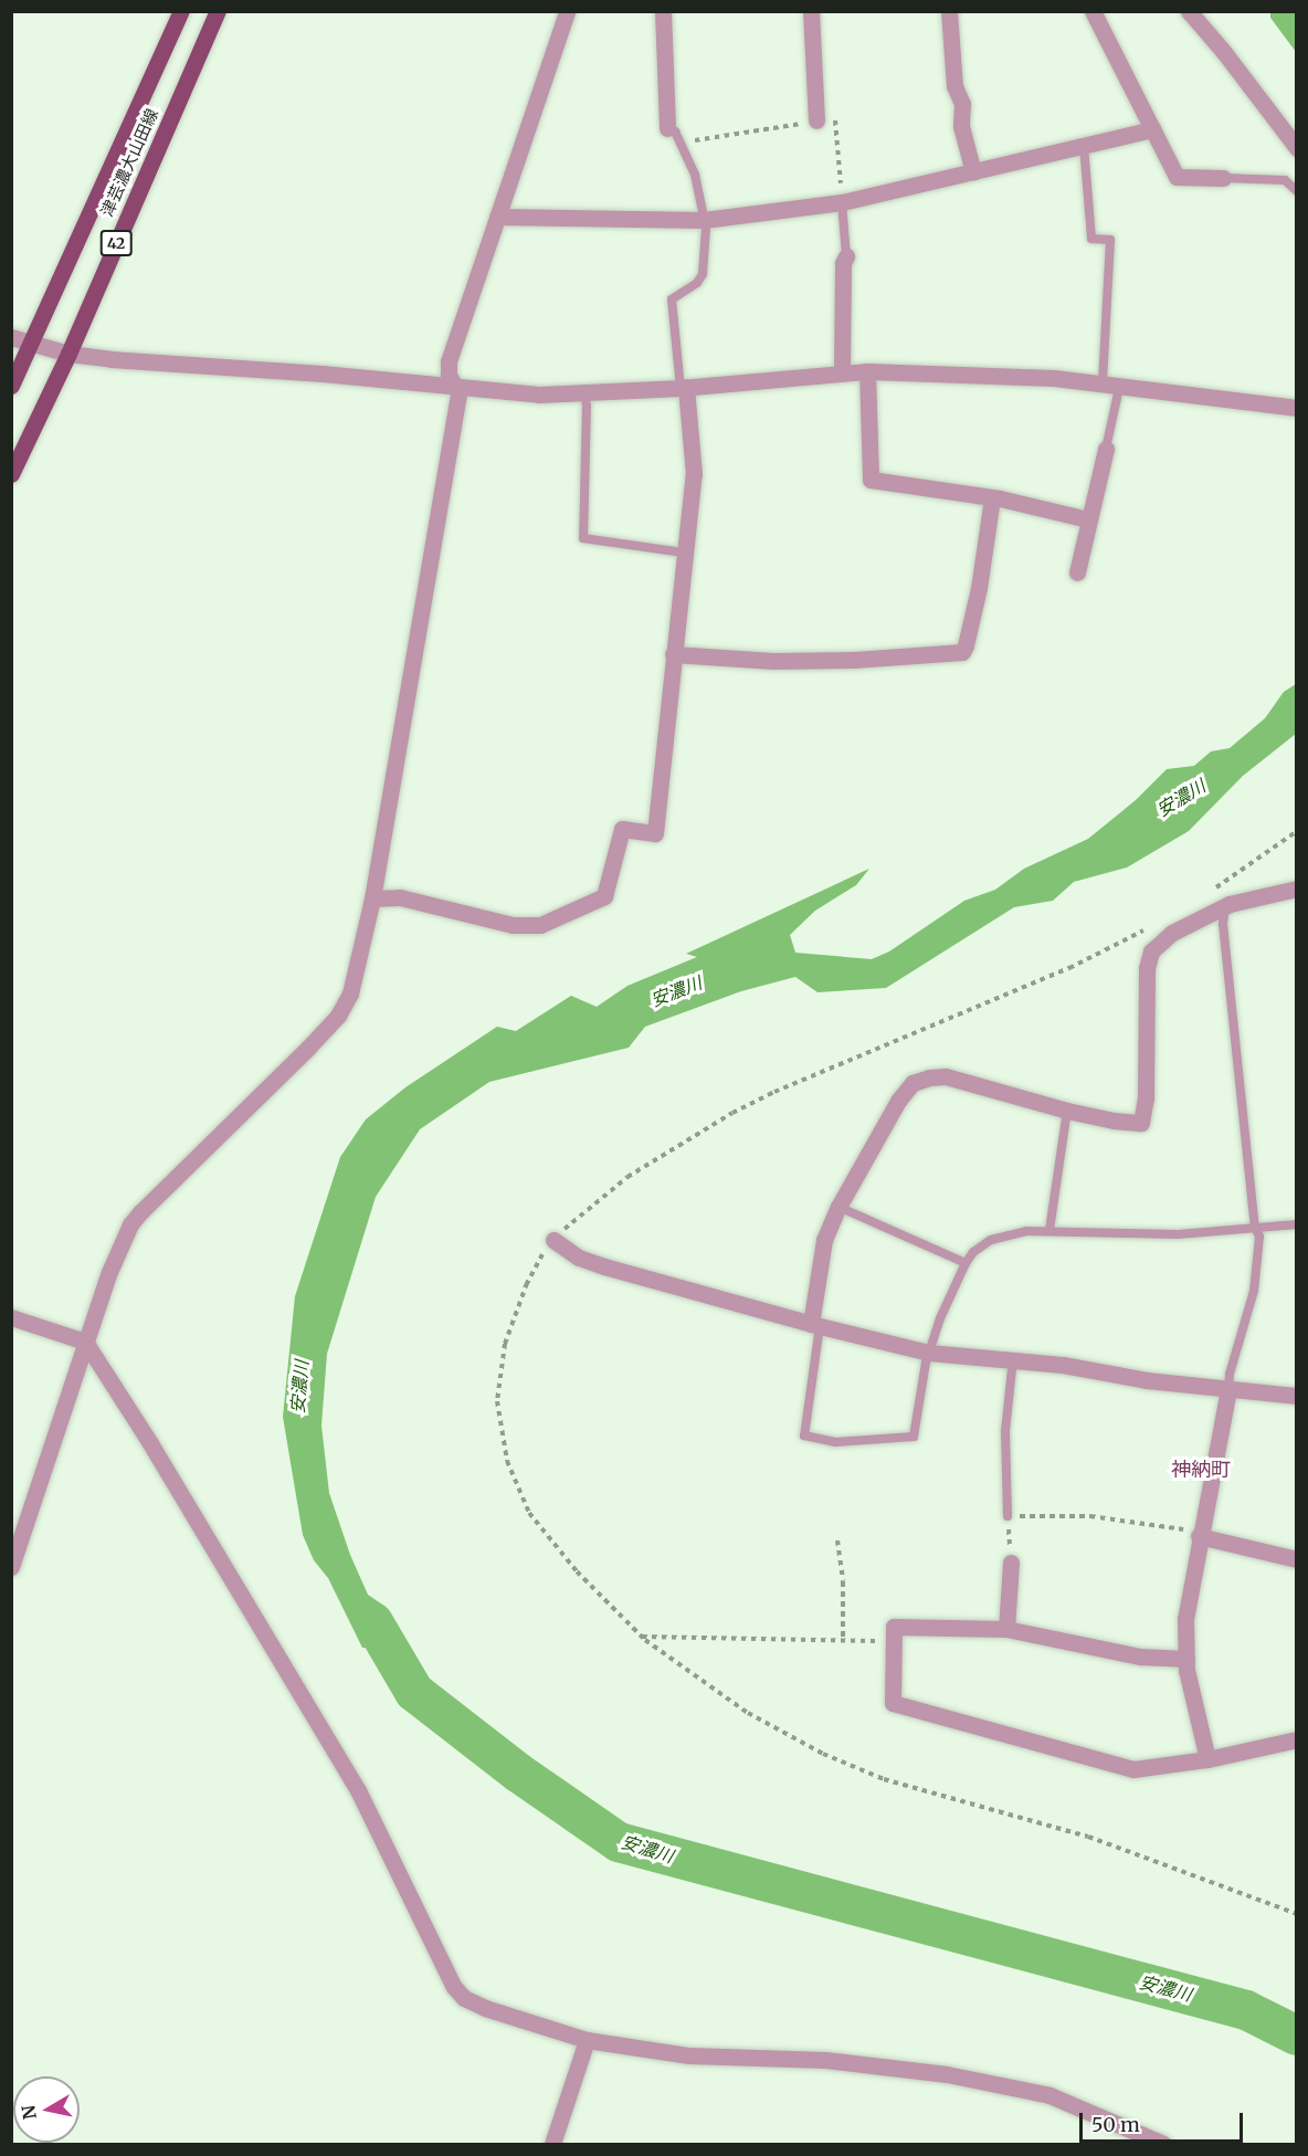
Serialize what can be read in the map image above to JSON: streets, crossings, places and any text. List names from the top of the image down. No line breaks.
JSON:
{"streets":{"main road":["津芸濃大山田線","42"]},"districts":["神納町"],"water":["安濃川"],"scale_bar":"50 m","north":"left"}
